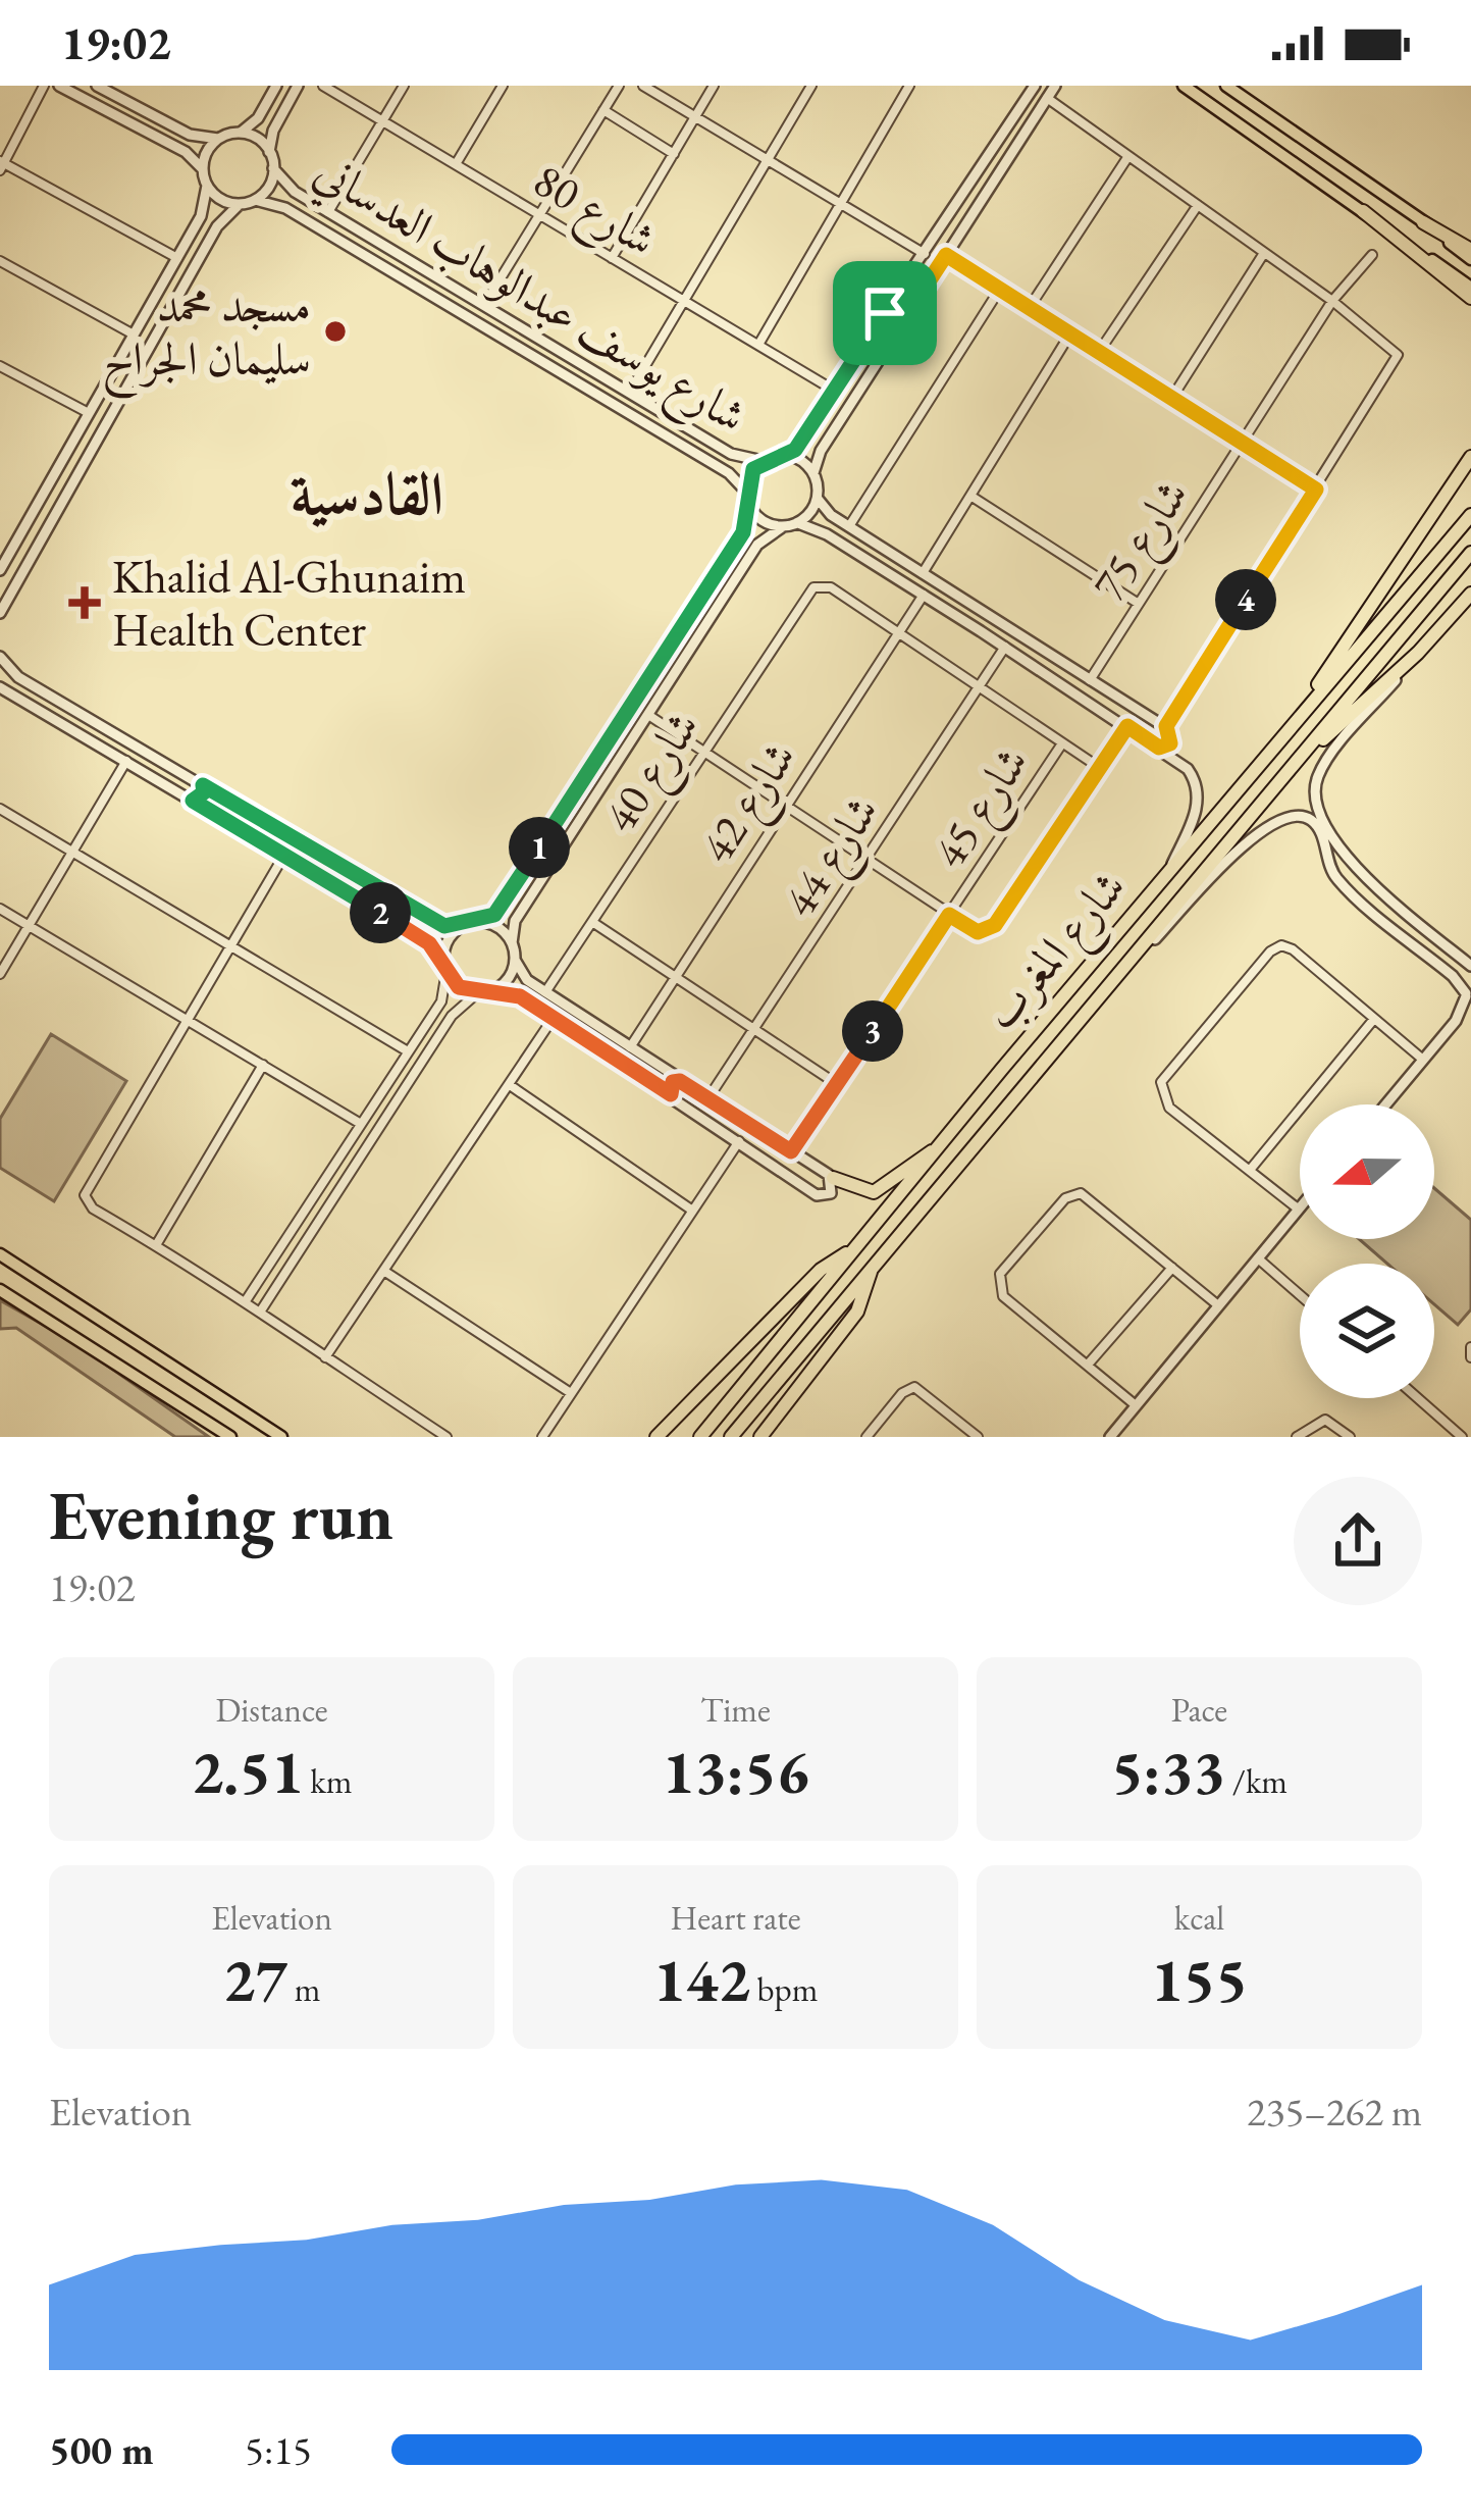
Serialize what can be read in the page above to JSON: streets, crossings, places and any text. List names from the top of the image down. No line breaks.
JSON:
{"streets":{"highway":["شارع المغرب"],"street":["شارع 80","شارع يوسف عبدالوهاب العدساني","شارع 75","شارع 40","شارع 42","شارع 45","شارع 44"]},"crossings":[["شارع 40","شارع 42"]],"districts":["القادسية"],"places":{"other":["مسجد محمد سليمان الجراح"],"health":["Khalid Al-Ghunaim Health Center"]},"north":"left","page":{"status":"19:02","pins":["4","1","2","3"],"heading":["Evening run","19:02"],"stats":[["Distance","2.51 km"],["Time","13:56"],["Pace","5:33 /km"],["Elevation","27 m"],["Heart rate","142 bpm"],["kcal","155"]],"chart":["Elevation","235–262 m"],"list":[{"name":"500 m","note":"5:15"}]}}
